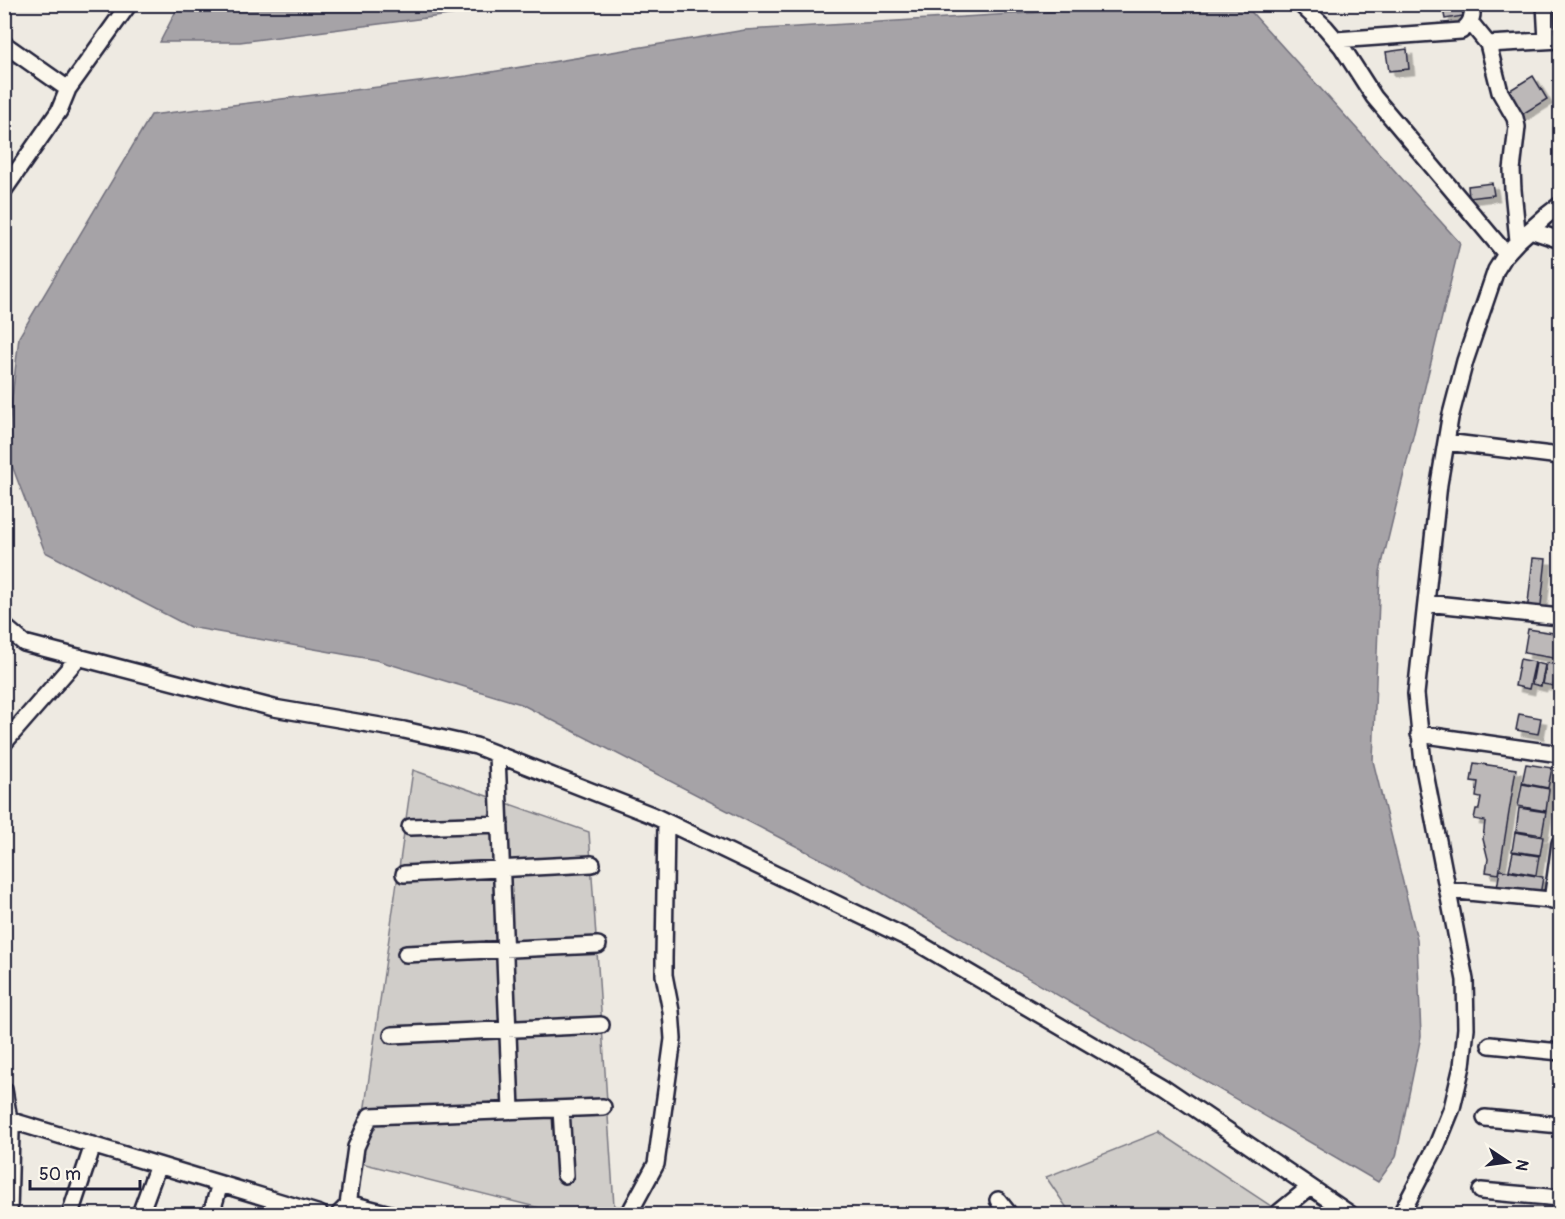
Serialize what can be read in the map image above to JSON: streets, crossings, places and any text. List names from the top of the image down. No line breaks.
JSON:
{"scale_bar":"50 m","north":"right"}
